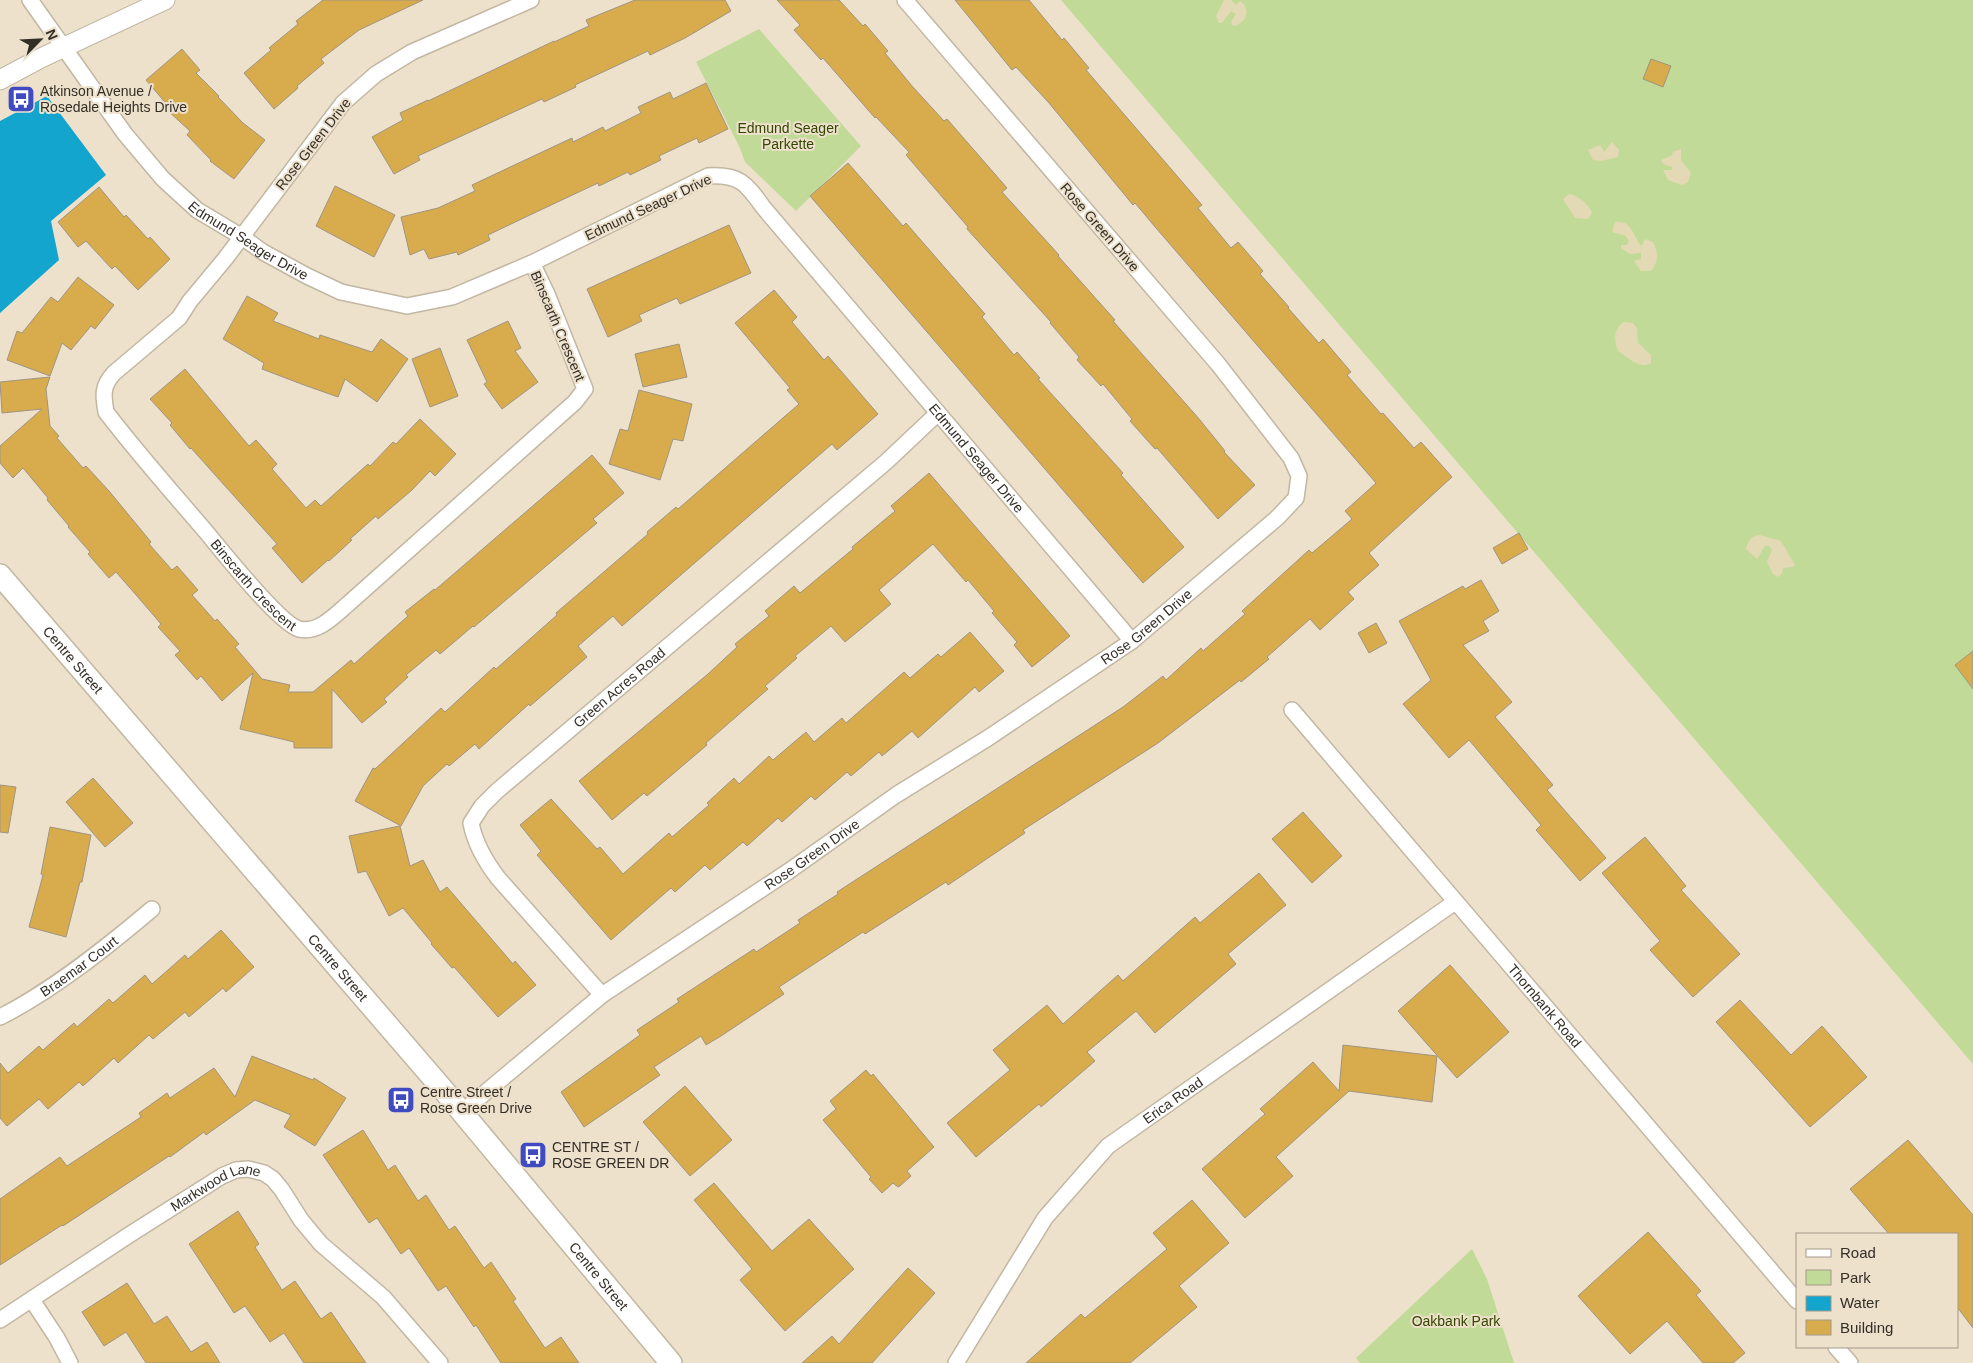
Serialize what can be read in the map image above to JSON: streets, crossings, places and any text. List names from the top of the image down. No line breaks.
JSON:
{"streets":{"main road":["Centre Street"],"street":["Rose Green Drive","Edmund Seager Drive","Binscarth Crescent","Green Acres Road","Braemar Court","Thornbank Road","Erica Road","Markwood Lane"]},"crossings":[["Rose Green Drive","Edmund Seager Drive"],["Rose Green Drive","Binscarth Crescent"],["Rose Green Drive","Centre Street"],["Rose Green Drive","Green Acres Road"],["Edmund Seager Drive","Binscarth Crescent"],["Edmund Seager Drive","Green Acres Road"],["Thornbank Road","Erica Road"]],"parks":["Edmund Seager Parkette","Oakbank Park"],"places":{"bus stop":["Atkinson Avenue / Rosedale Heights Drive","Centre Street / Rose Green Drive","CENTRE ST / ROSE GREEN DR"]},"legend":["Road","Park","Water","Building"],"north":"top right"}
